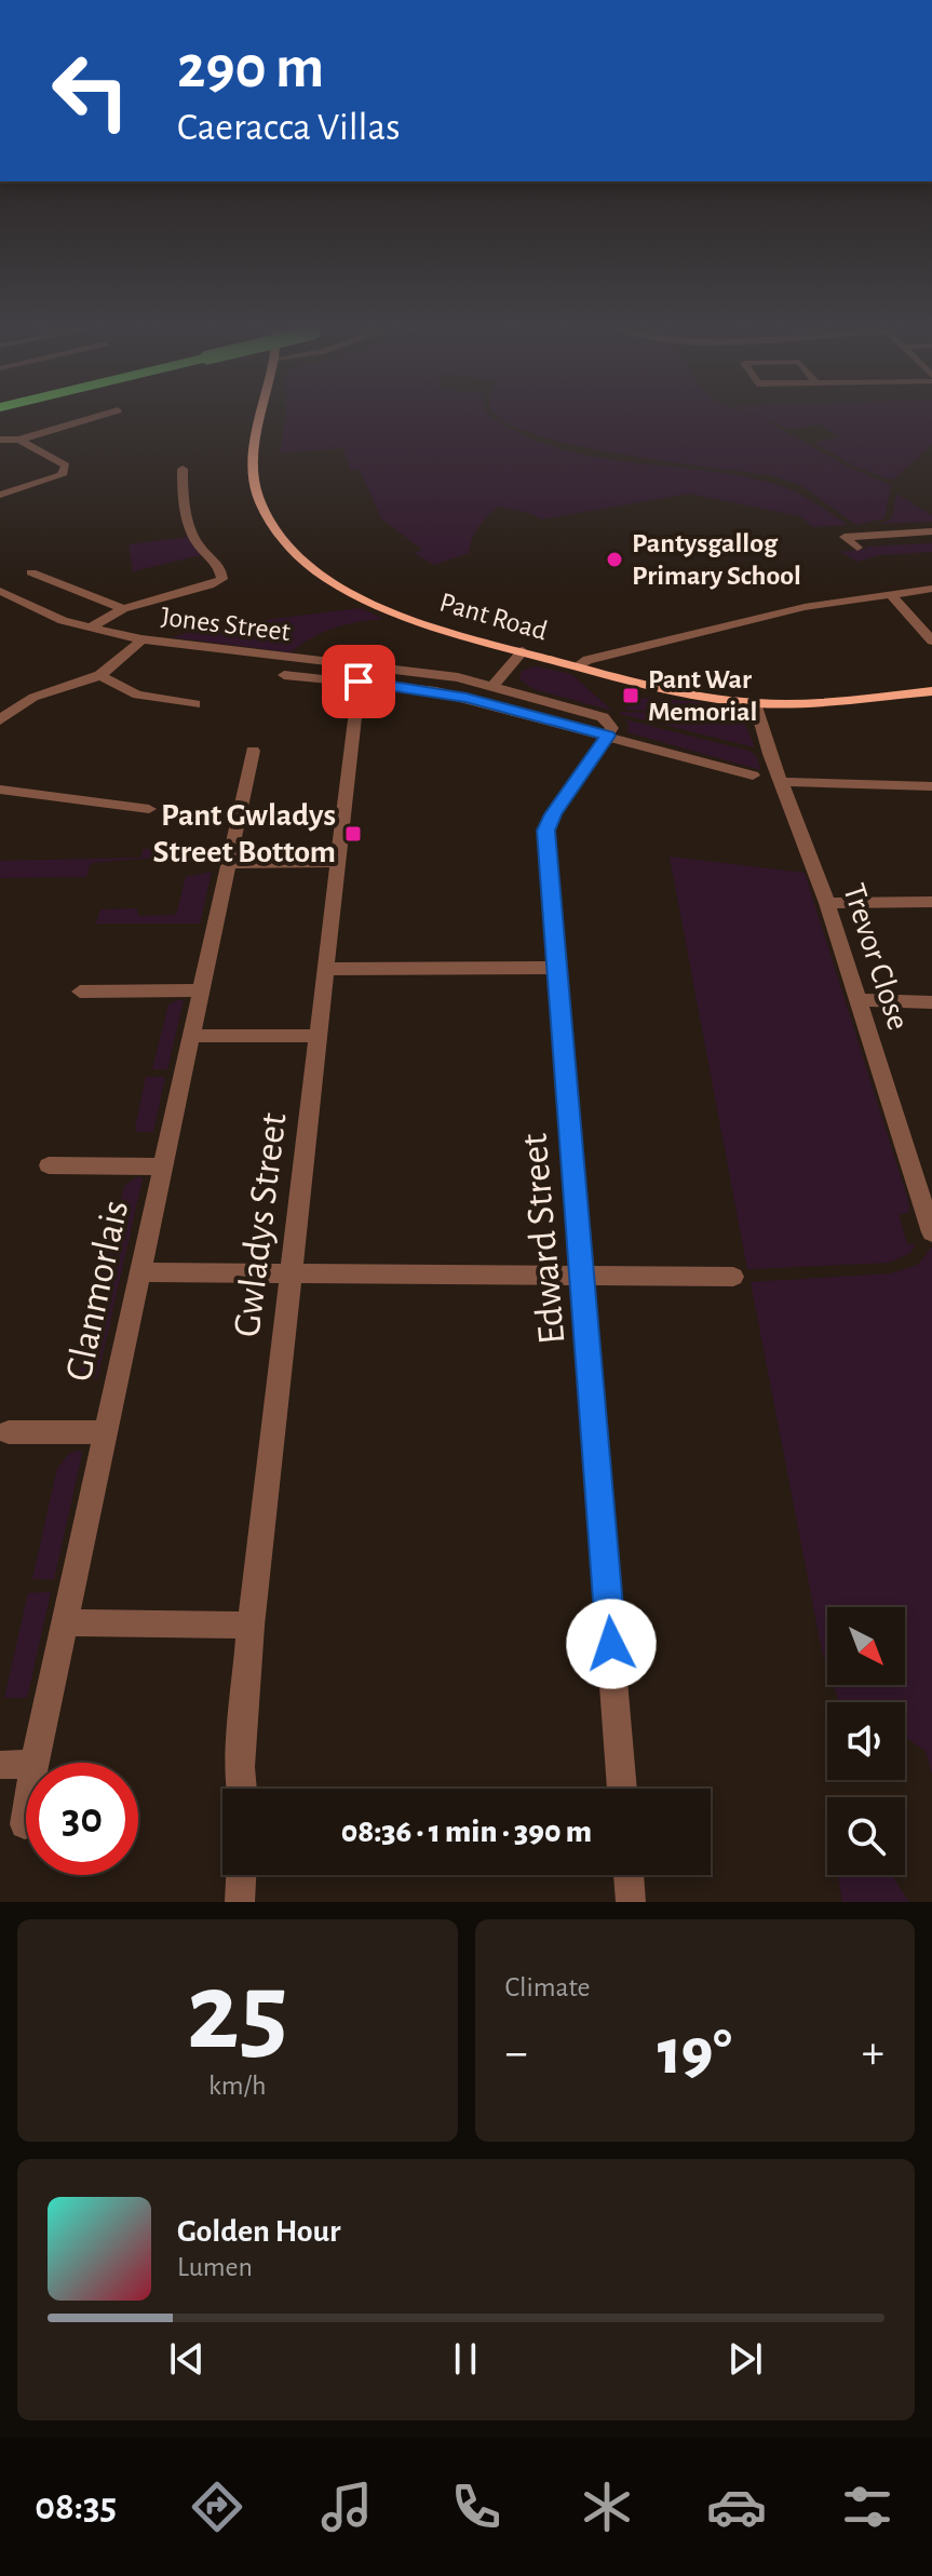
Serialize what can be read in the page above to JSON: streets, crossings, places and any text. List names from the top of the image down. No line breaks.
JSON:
{"streets":{"street":["Pant Road","Jones Street","Trevor Close","Gwladys Street","Edward Street","Glanmorlais"]},"crossings":[["Pant Road","Trevor Close"],["Jones Street","Gwladys Street"],["Jones Street","Edward Street"]],"places":{"other":["Pantysgallog Primary School"],"transit":["Pant War Memorial","Pant Gwladys Street Bottom"]},"north":"bottom right","page":{"turn":["290 m","Caeracca Villas"],"limit":"30","trip":"08:36 · 1 min · 390 m","tile":[["25","km/h"],"Climate"],"heat":["−","19°","+"],"song":["Golden Hour","Lumen"],"tabs":"08:35"}}
